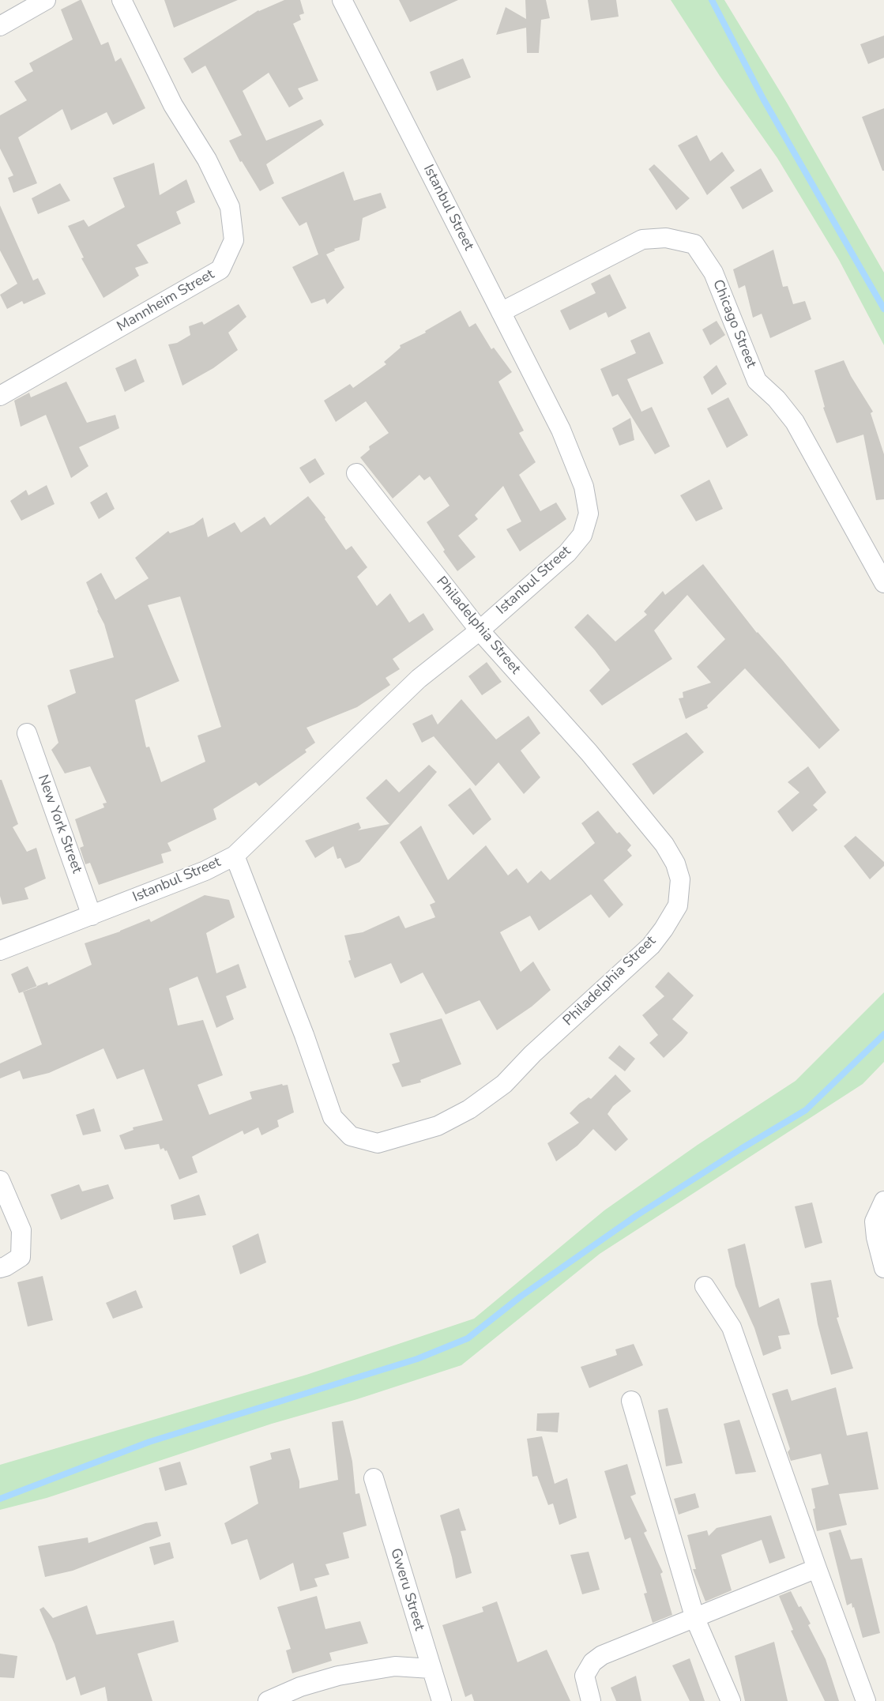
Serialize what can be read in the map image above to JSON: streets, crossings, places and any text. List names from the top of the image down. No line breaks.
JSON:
{"streets":{"street":["Istanbul Street","Mannheim Street","Chicago Street","Philadelphia Street","New York Street","Gweru Street"]},"crossings":[["Istanbul Street","Chicago Street"],["Istanbul Street","Philadelphia Street"],["Istanbul Street","New York Street"]]}
